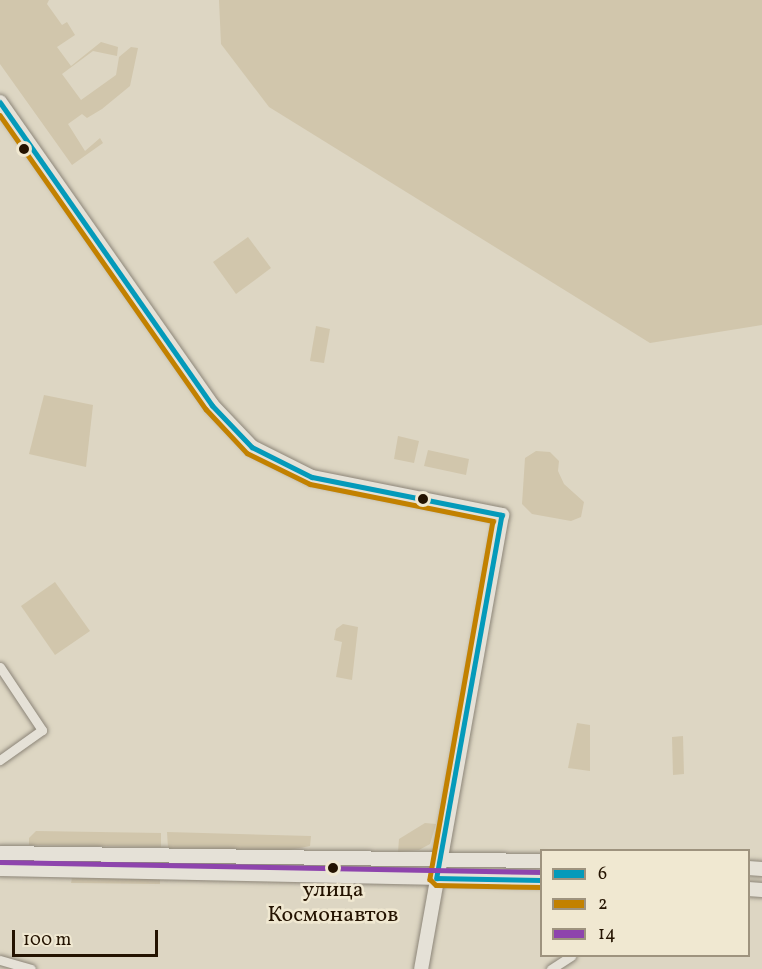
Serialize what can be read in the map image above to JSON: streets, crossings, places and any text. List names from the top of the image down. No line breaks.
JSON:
{"places":["улица Космонавтов"],"lines":["transit line 6","transit line 2","transit line 14"],"legend":["6","2","14"],"scale_bar":"100 m"}
